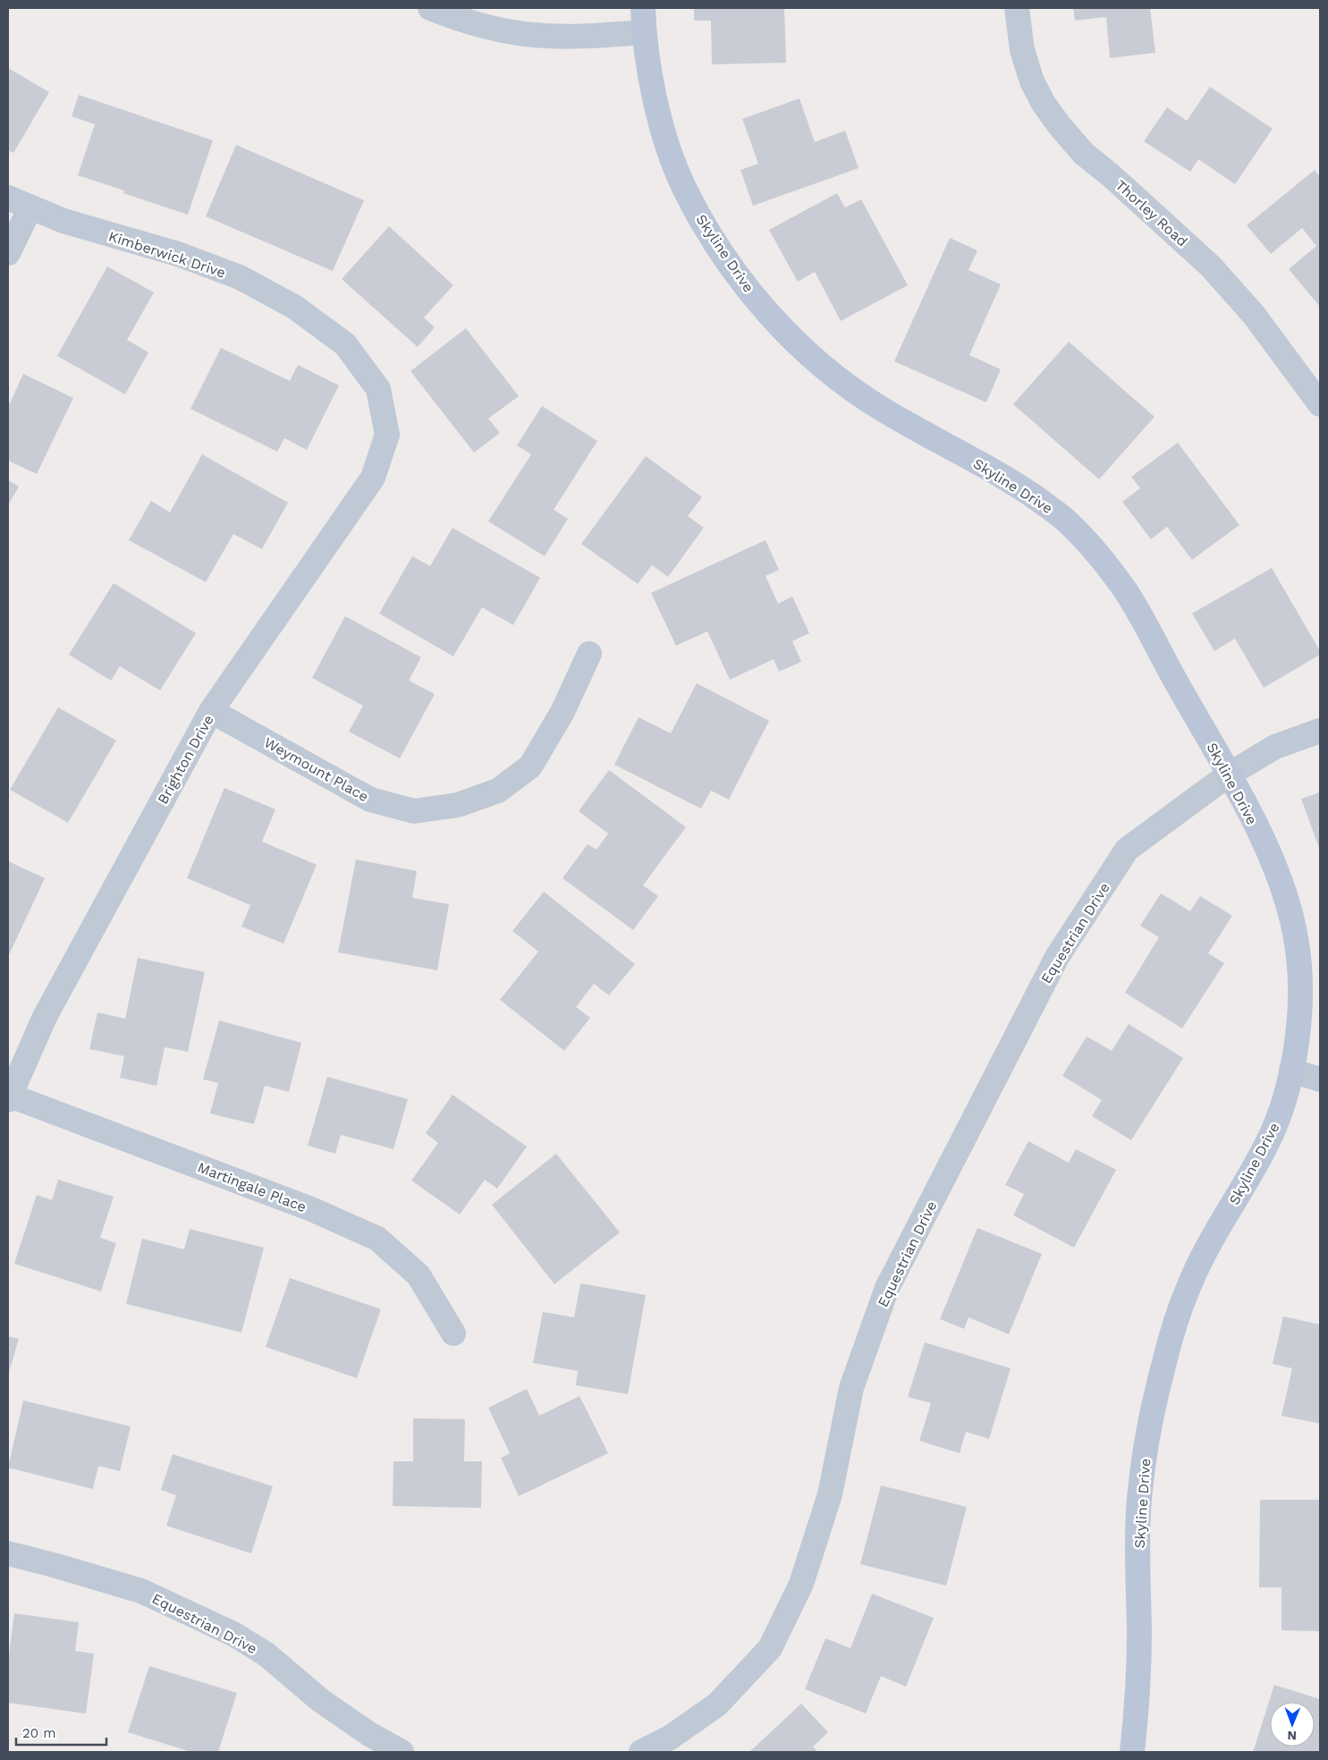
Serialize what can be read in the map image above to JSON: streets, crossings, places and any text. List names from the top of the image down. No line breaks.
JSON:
{"streets":{"street":["Thorley Road","Skyline Drive","Kimberwick Drive","Brighton Drive","Weymount Place","Equestrian Drive","Martingale Place"]},"crossings":[["Skyline Drive","Equestrian Drive"],["Kimberwick Drive","Brighton Drive"],["Brighton Drive","Weymount Place"],["Brighton Drive","Martingale Place"]],"scale_bar":"20 m","north":"bottom"}
